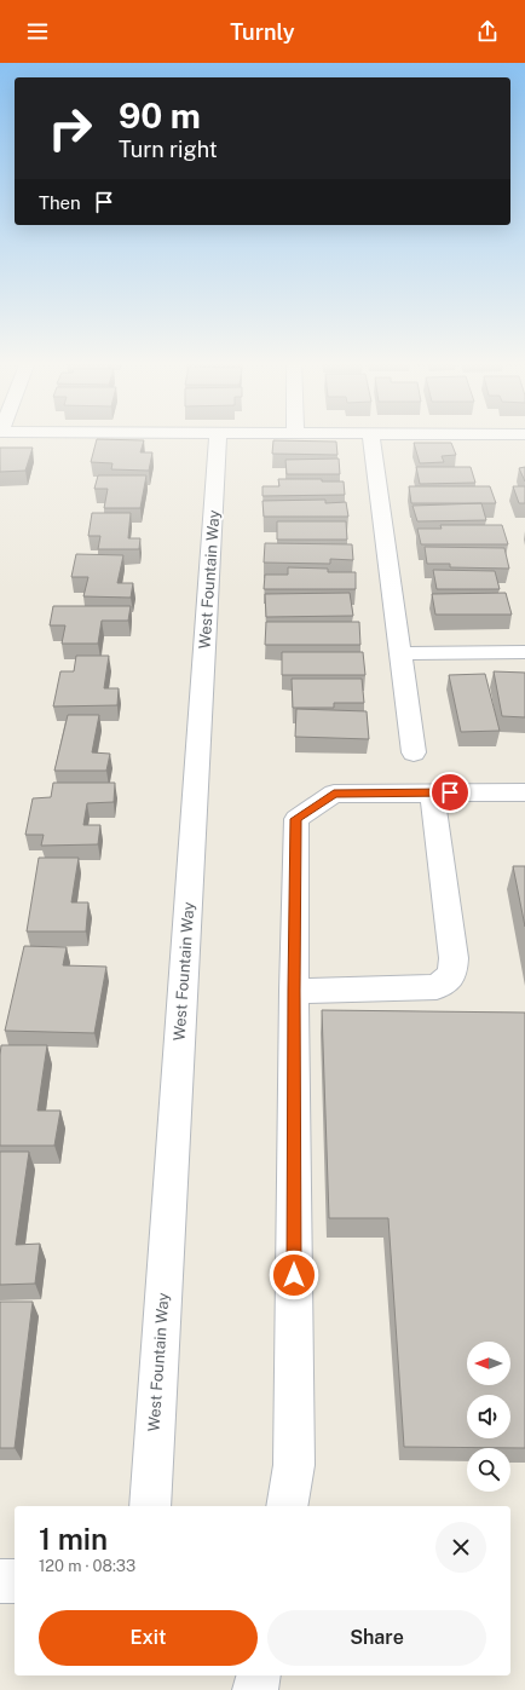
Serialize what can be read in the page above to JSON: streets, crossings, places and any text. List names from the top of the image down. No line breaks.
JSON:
{"streets":{"street":["West Fountain Way"]},"north":"left","page":{"header":"Turnly","turn":["90 m","Turn right"],"then":"Then","heading":["1 min","120 m · 08:33"],"buttons":["Exit","Share"]}}
